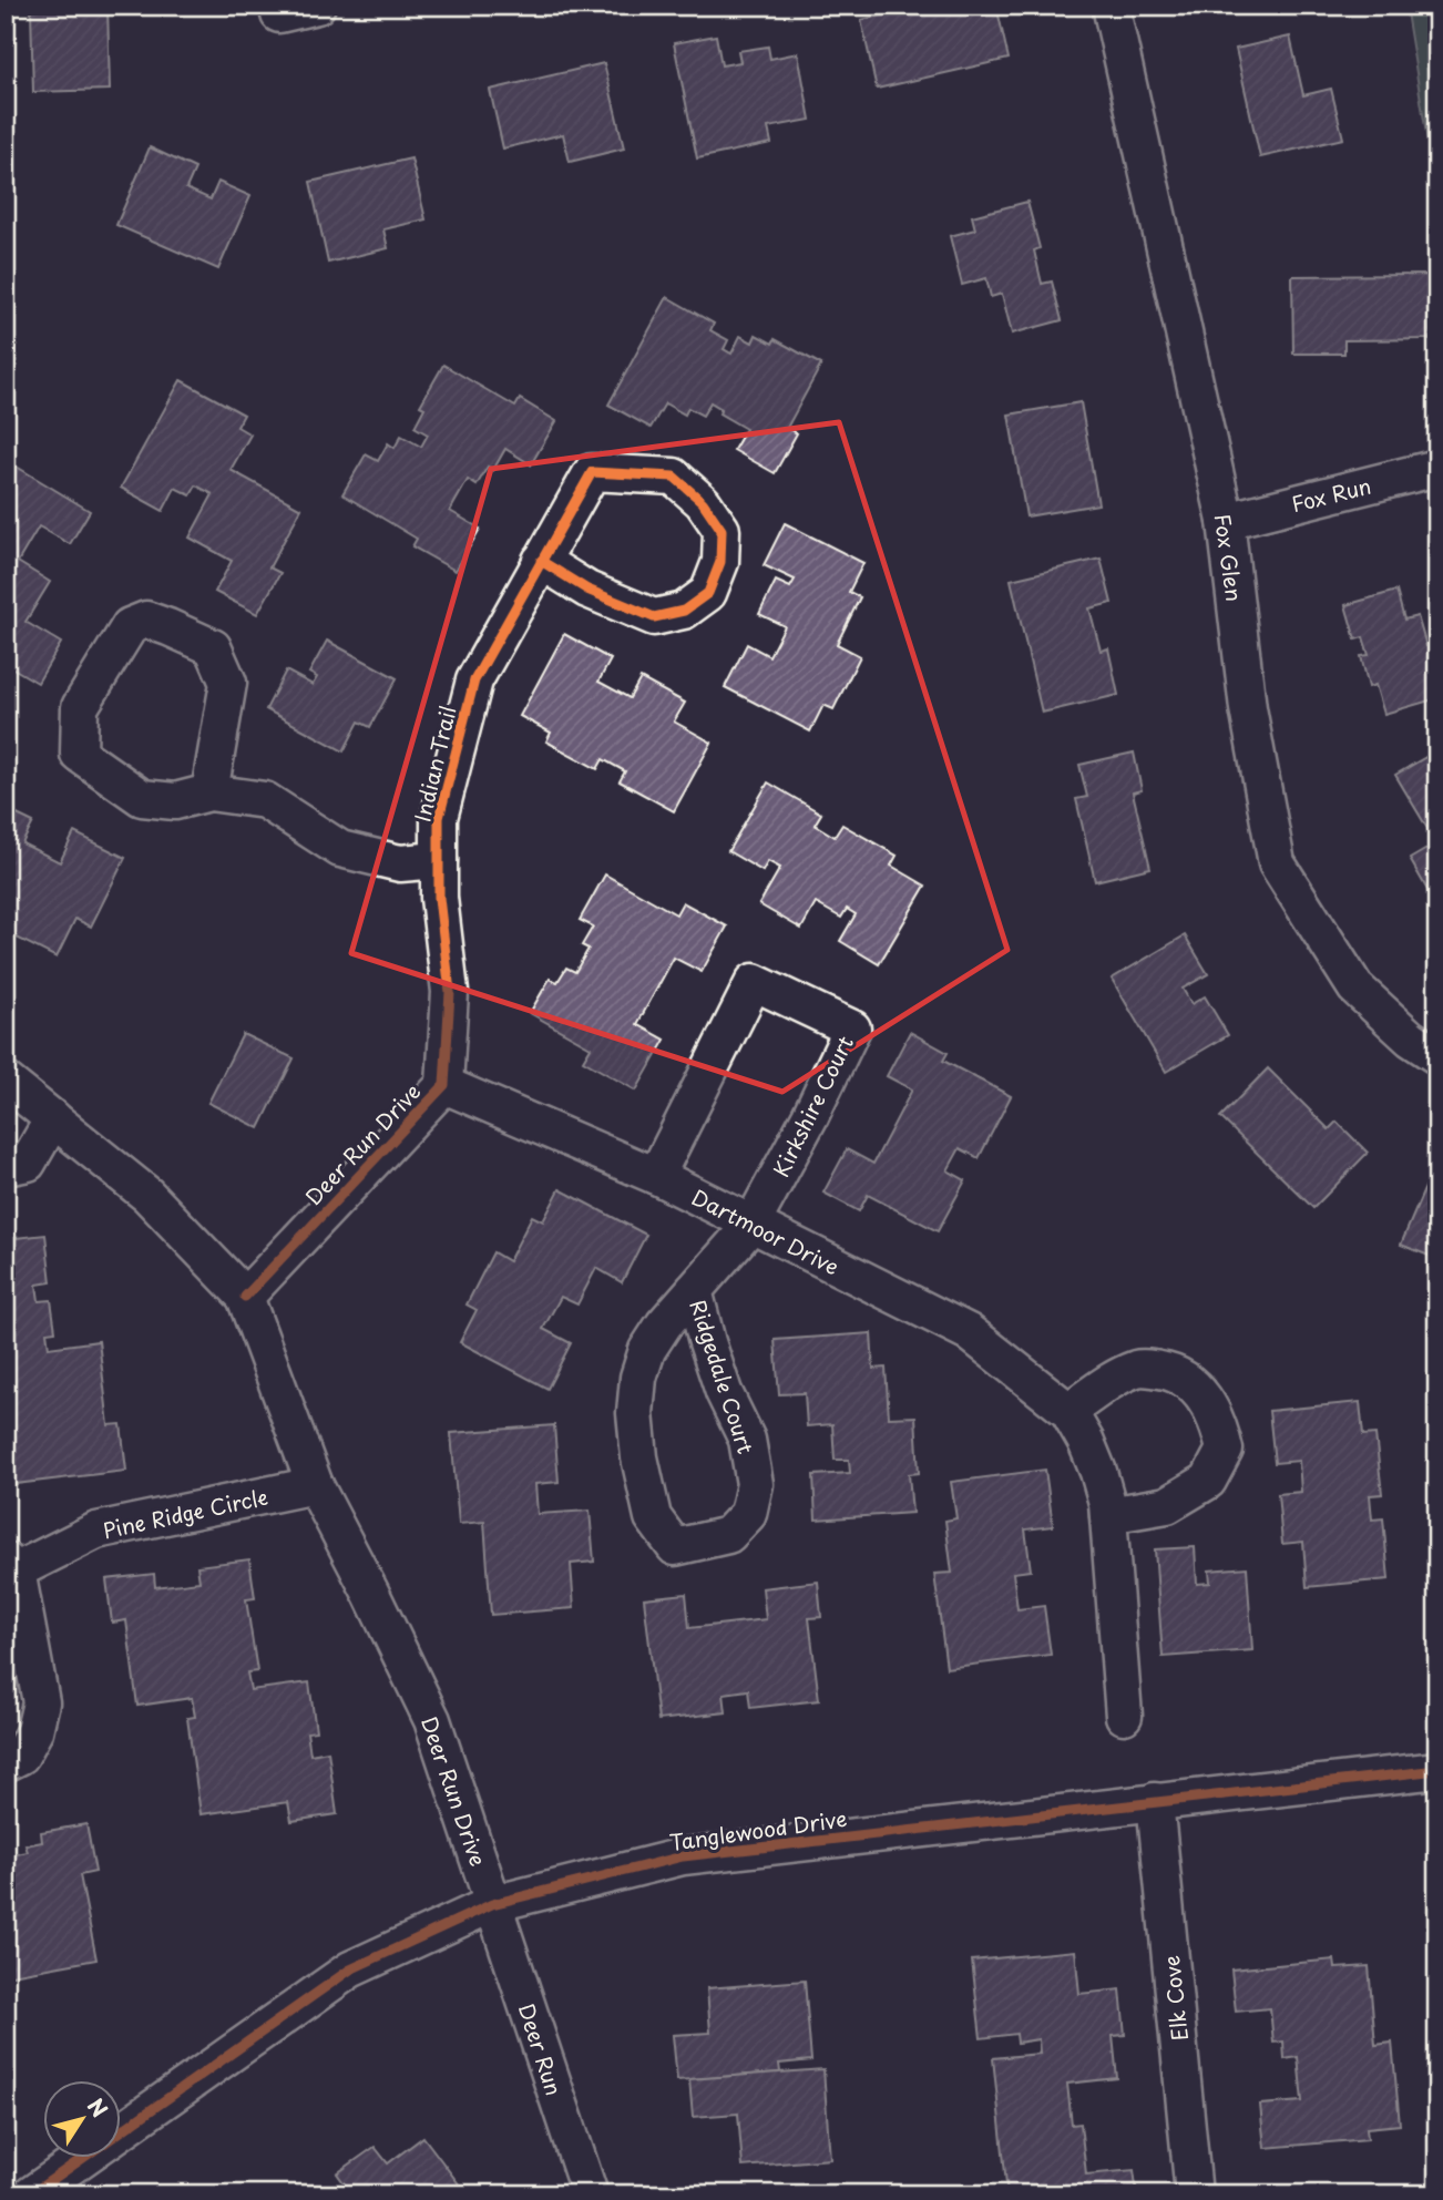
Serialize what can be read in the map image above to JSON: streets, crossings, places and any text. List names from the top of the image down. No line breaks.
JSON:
{"streets":{"street":["Fox Run","Fox Glen","Indian Trail","Kirkshire Court","Deer Run Drive","Dartmoor Drive","Ridgedale Court","Pine Ridge Circle","Tanglewood Drive","Elk Cove","Deer Run"]},"crossings":[["Fox Run","Fox Glen"],["Indian Trail","Deer Run Drive"],["Kirkshire Court","Dartmoor Drive"],["Kirkshire Court","Ridgedale Court"],["Deer Run Drive","Dartmoor Drive"],["Deer Run Drive","Pine Ridge Circle"],["Deer Run Drive","Tanglewood Drive"],["Deer Run Drive","Deer Run"],["Dartmoor Drive","Ridgedale Court"],["Tanglewood Drive","Elk Cove"],["Tanglewood Drive","Deer Run"]],"north":"top right"}
